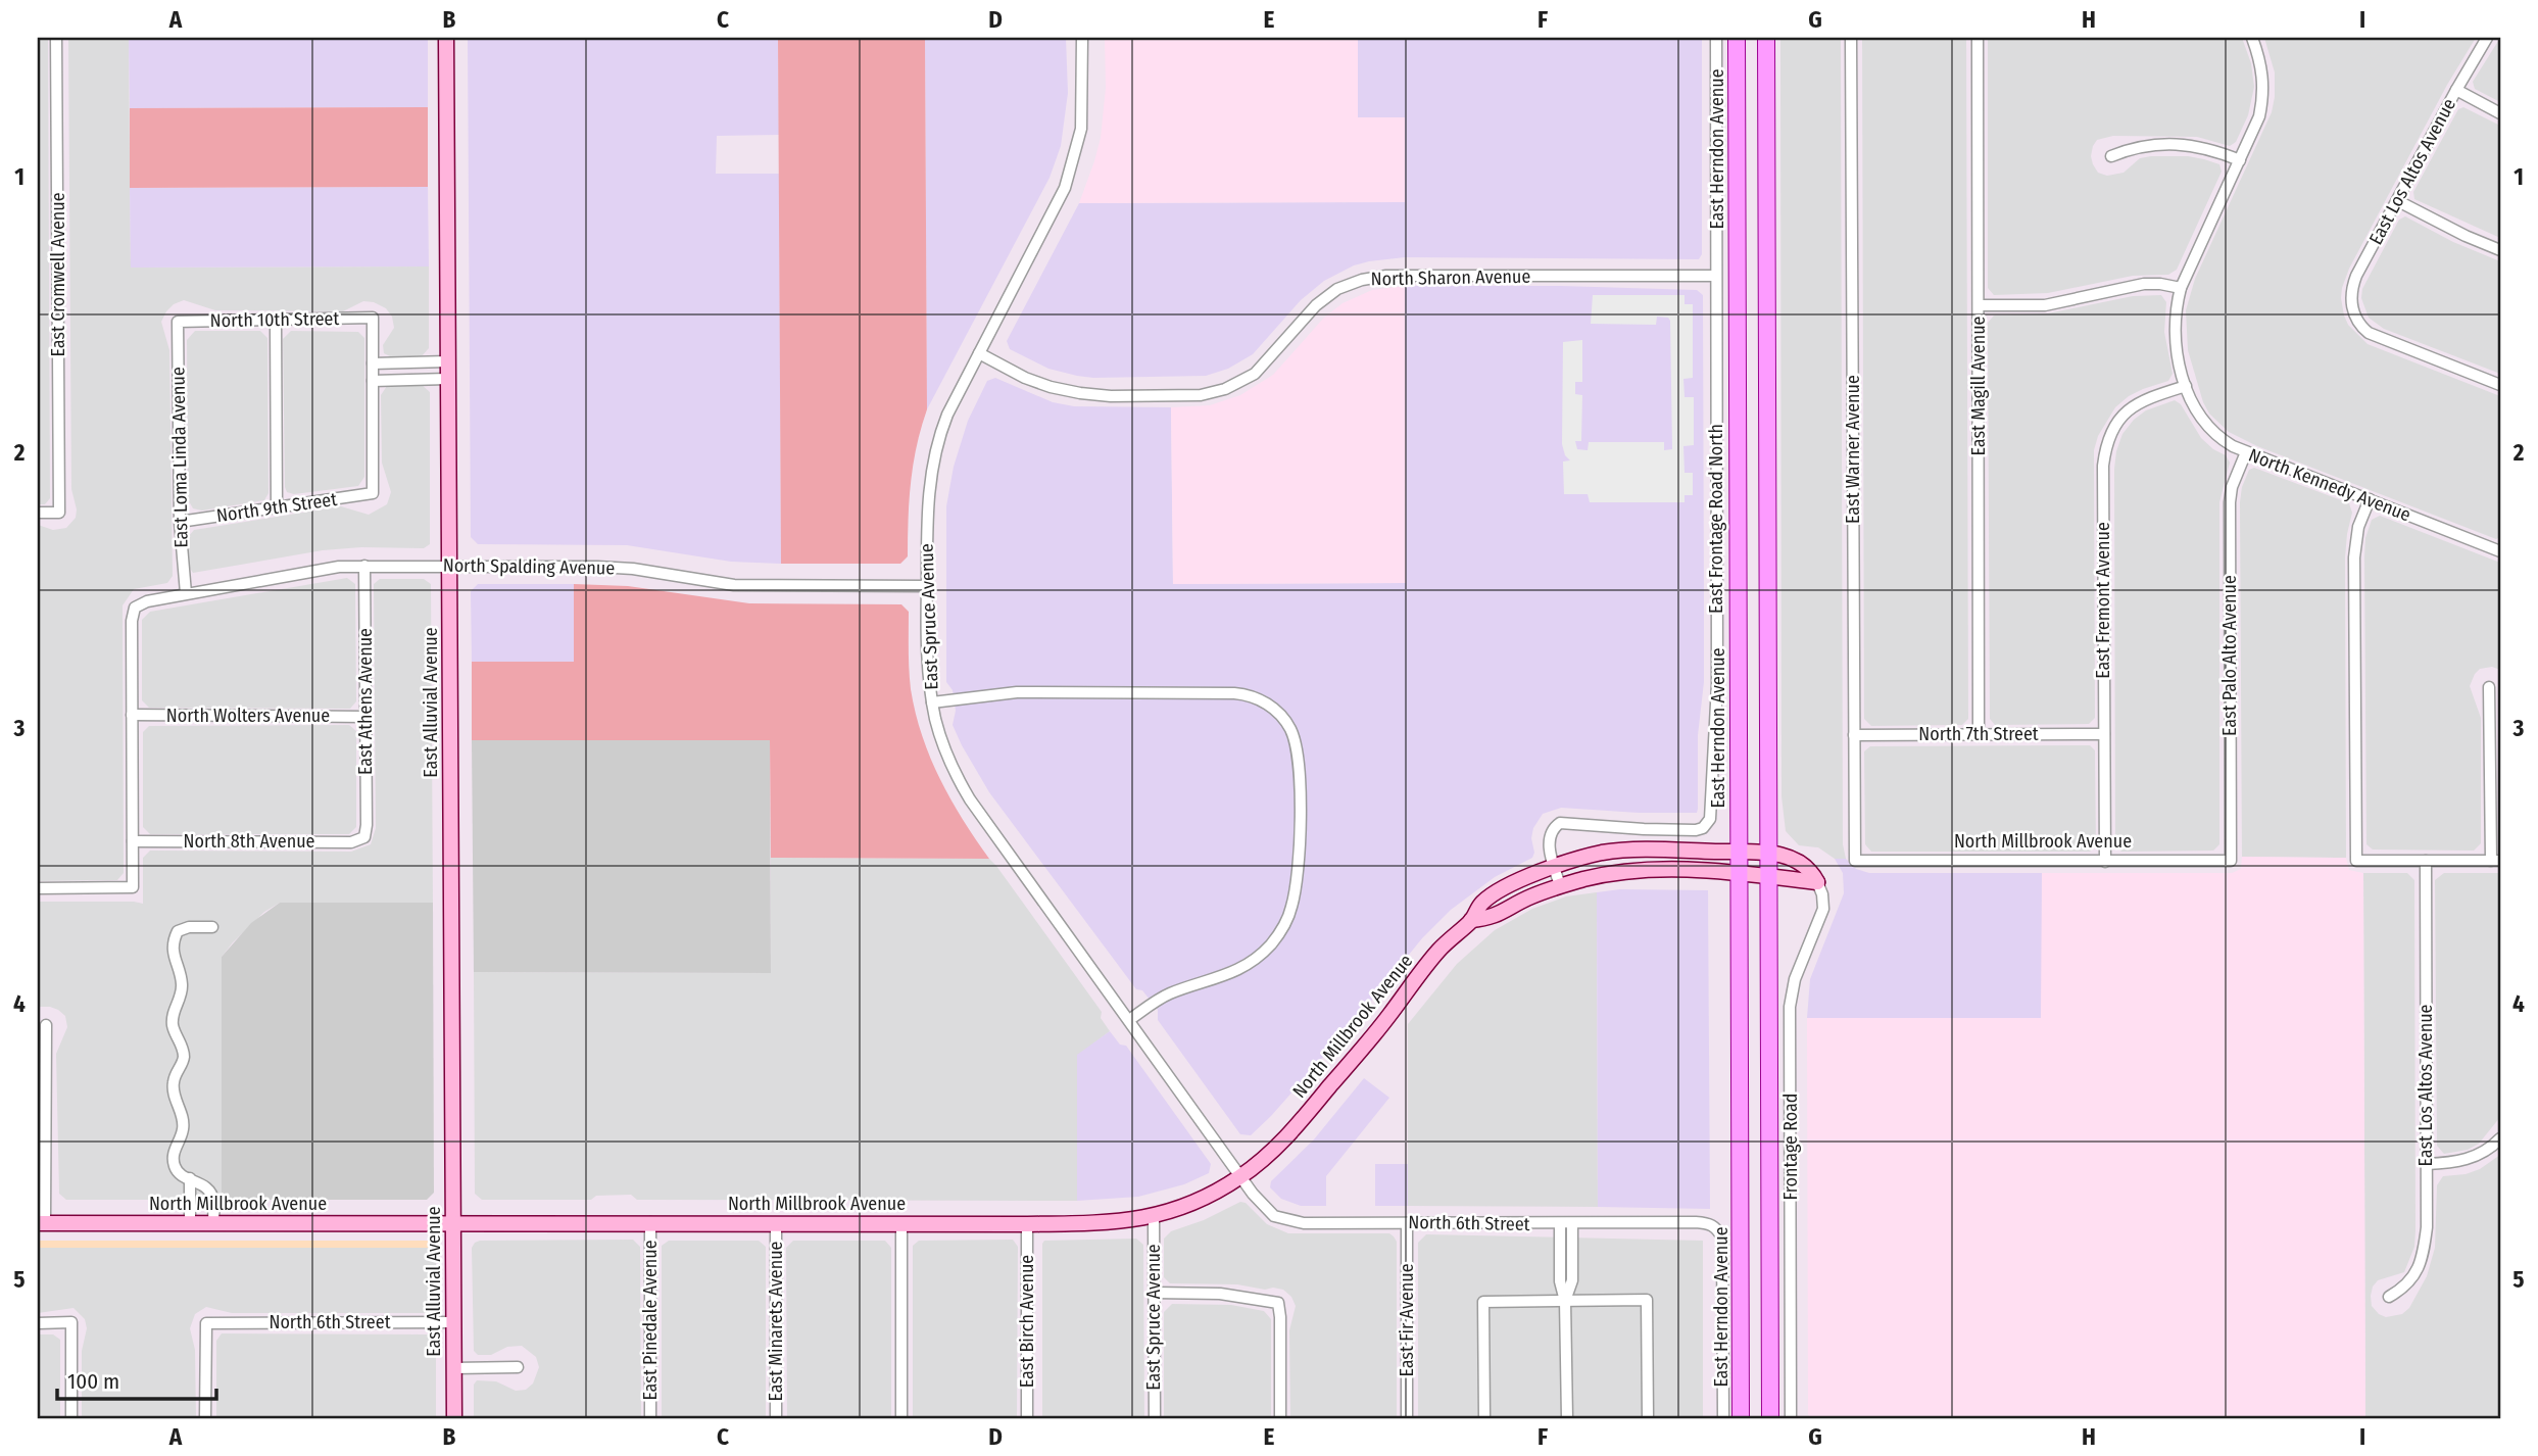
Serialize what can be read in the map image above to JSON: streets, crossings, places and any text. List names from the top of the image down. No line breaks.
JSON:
{"streets":{"main road":["East Herndon Avenue"],"street":["East Los Altos Avenue","East Cromwell Avenue","North Sharon Avenue","North 10th Street","East Magill Avenue","East Warner Avenue","East Loma Linda Avenue","North Kennedy Avenue","North 9th Street","East Frontage Road North","North Spalding Avenue","East Fremont Avenue","East Spruce Avenue","East Palo Alto Avenue","East Athens Avenue","East Alluvial Avenue","North Wolters Avenue","North 7th Street","North 8th Avenue","North Millbrook Avenue","Frontage Road","North 6th Street","East Pinedale Avenue","East Fir Avenue","East Minarets Avenue","East Birch Avenue"]},"crossings":[["East Herndon Avenue","North Millbrook Avenue"],["North Sharon Avenue","East Frontage Road North"],["North Sharon Avenue","East Spruce Avenue"],["North 10th Street","East Loma Linda Avenue"],["East Magill Avenue","North 7th Street"],["East Warner Avenue","North 7th Street"],["East Warner Avenue","North Millbrook Avenue"],["East Loma Linda Avenue","North 9th Street"],["East Loma Linda Avenue","North Spalding Avenue"],["North Kennedy Avenue","East Fremont Avenue"],["North Kennedy Avenue","East Palo Alto Avenue"],["East Frontage Road North","North Millbrook Avenue"],["North Spalding Avenue","East Spruce Avenue"],["North Spalding Avenue","East Athens Avenue"],["North Spalding Avenue","East Alluvial Avenue"],["North Spalding Avenue","North Wolters Avenue"],["East Fremont Avenue","North 7th Street"],["East Fremont Avenue","North Millbrook Avenue"],["East Spruce Avenue","North Millbrook Avenue"],["East Spruce Avenue","North 6th Street"],["East Palo Alto Avenue","North Millbrook Avenue"],["East Athens Avenue","North Wolters Avenue"],["East Athens Avenue","North 8th Avenue"],["East Alluvial Avenue","North Millbrook Avenue"],["East Alluvial Avenue","North 6th Street"],["North Millbrook Avenue","Frontage Road"],["North Millbrook Avenue","North 6th Street"],["North Millbrook Avenue","East Pinedale Avenue"],["North Millbrook Avenue","East Minarets Avenue"],["North Millbrook Avenue","East Birch Avenue"],["North 6th Street","East Fir Avenue"]],"scale_bar":"100 m","grid":{"columns":["A","B","C","D","E","F","G","H","I"],"rows":["1","2","3","4","5"]}}
